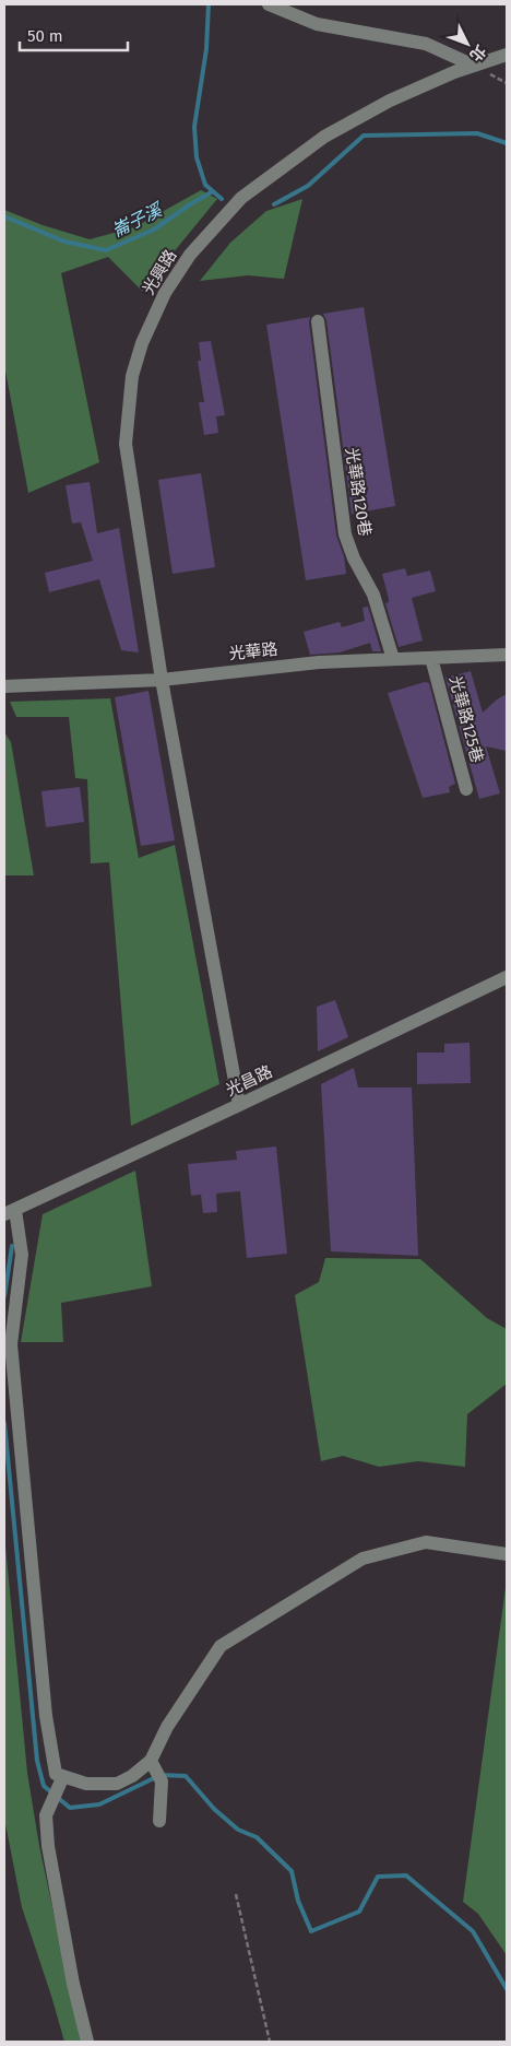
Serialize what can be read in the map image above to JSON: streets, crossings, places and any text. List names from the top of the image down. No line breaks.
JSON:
{"streets":{"street":["光興路","光華路120巷","光華路","光華路125巷","光昌路"]},"crossings":[["光興路","光華路"],["光興路","光昌路"],["光華路120巷","光華路"],["光華路","光華路125巷"]],"water":["崙子溪"],"scale_bar":"50 m","north":"bottom right"}
